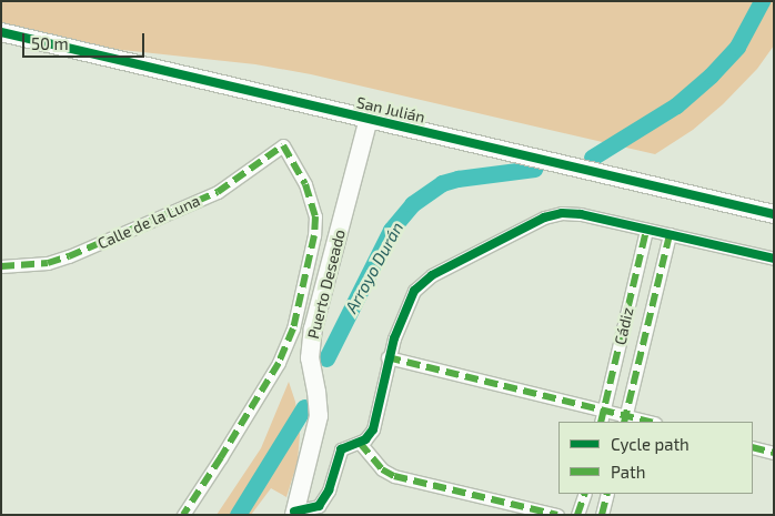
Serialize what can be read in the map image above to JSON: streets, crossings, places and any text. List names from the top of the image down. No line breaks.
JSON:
{"streets":{"street":["San Julián","Calle de la Luna","Puerto Deseado","Cádiz"]},"crossings":[["San Julián","Puerto Deseado"]],"water":["Arroyo Durán"],"legend":["Cycle path","Path"],"scale_bar":"50 m"}
